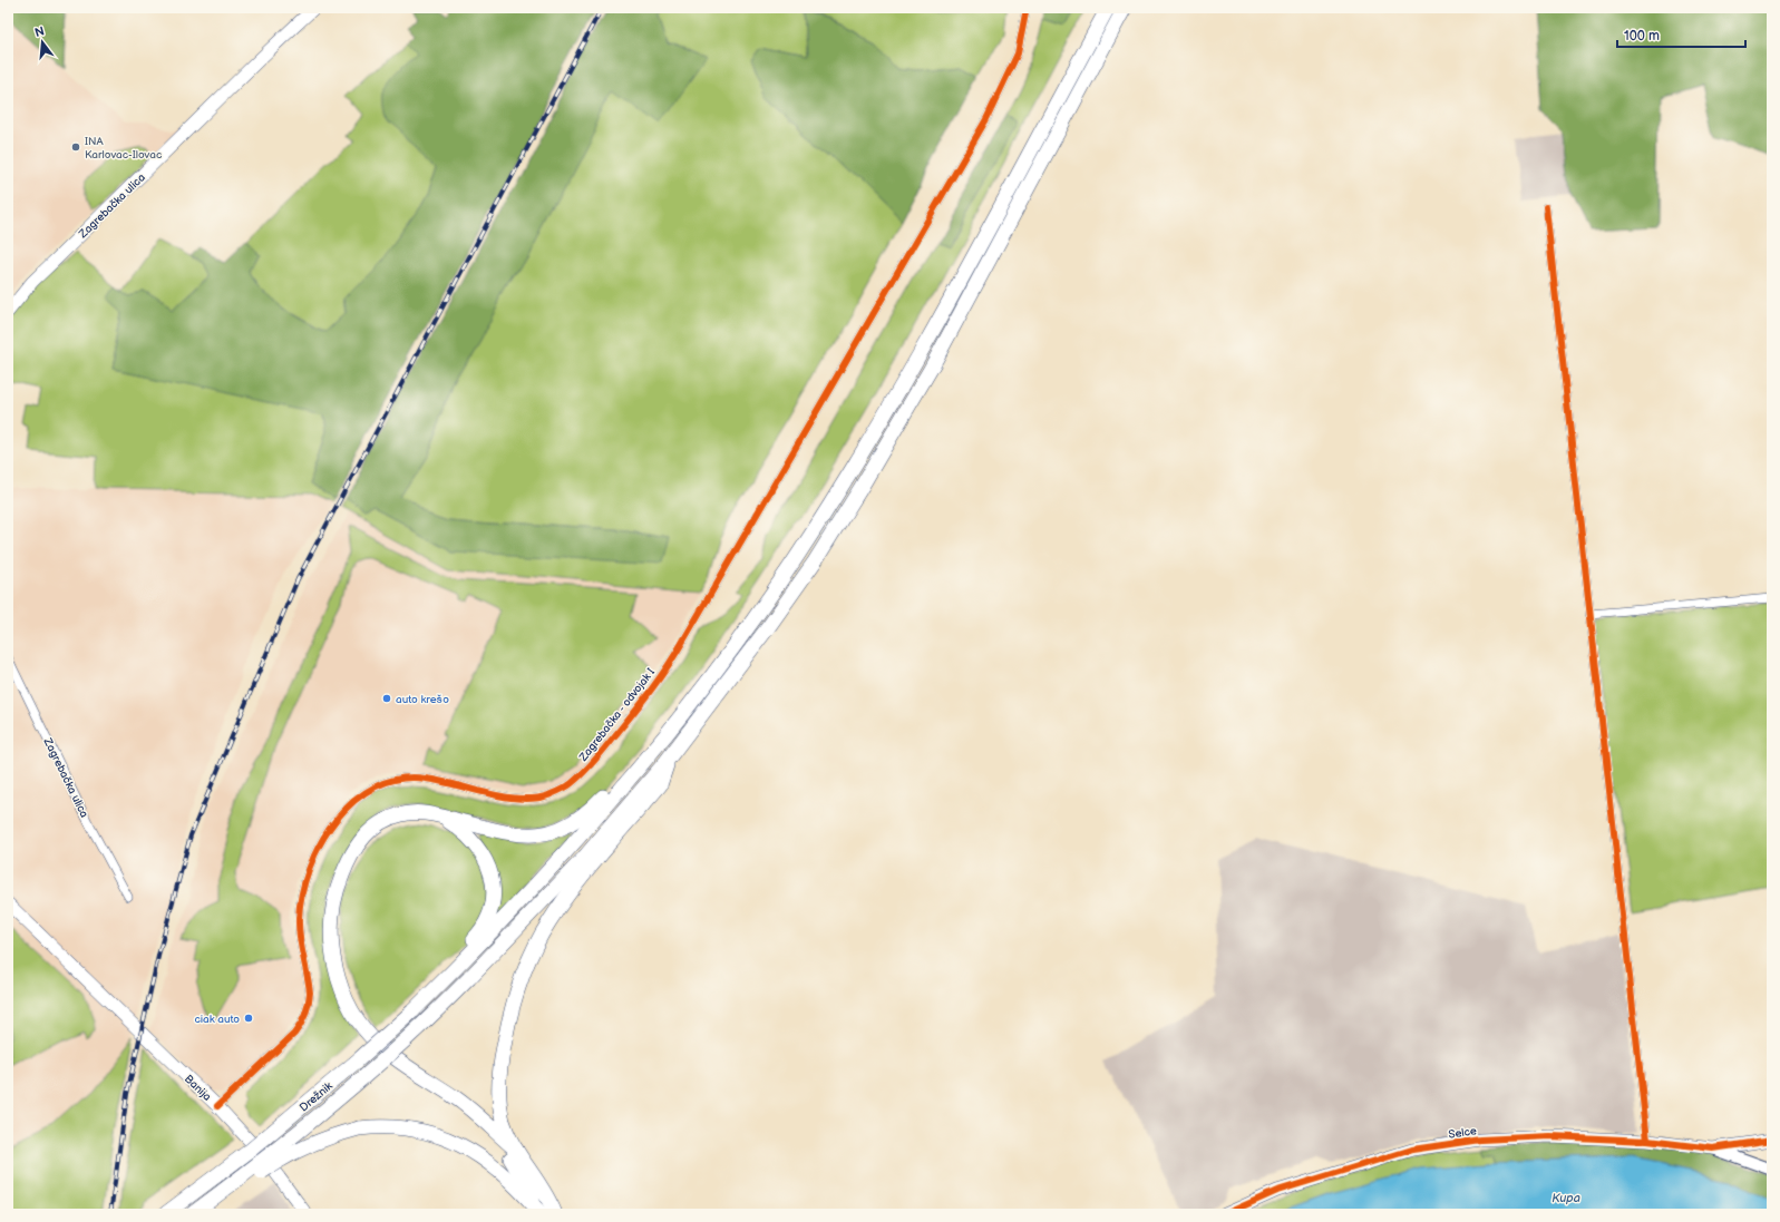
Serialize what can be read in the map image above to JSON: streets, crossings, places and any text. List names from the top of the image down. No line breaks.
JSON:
{"streets":{"highway":["Drežnik"],"main road":["Zagrebačka ulica","Banija","Selce"],"street":["Zagrebačka - odvojak I"]},"crossings":[["Zagrebačka - odvojak I","Banija"]],"water":["Kupa"],"places":["INA Karlovac-Ilovac","auto krešo","ciak auto"],"scale_bar":"100 m","north":"top"}
